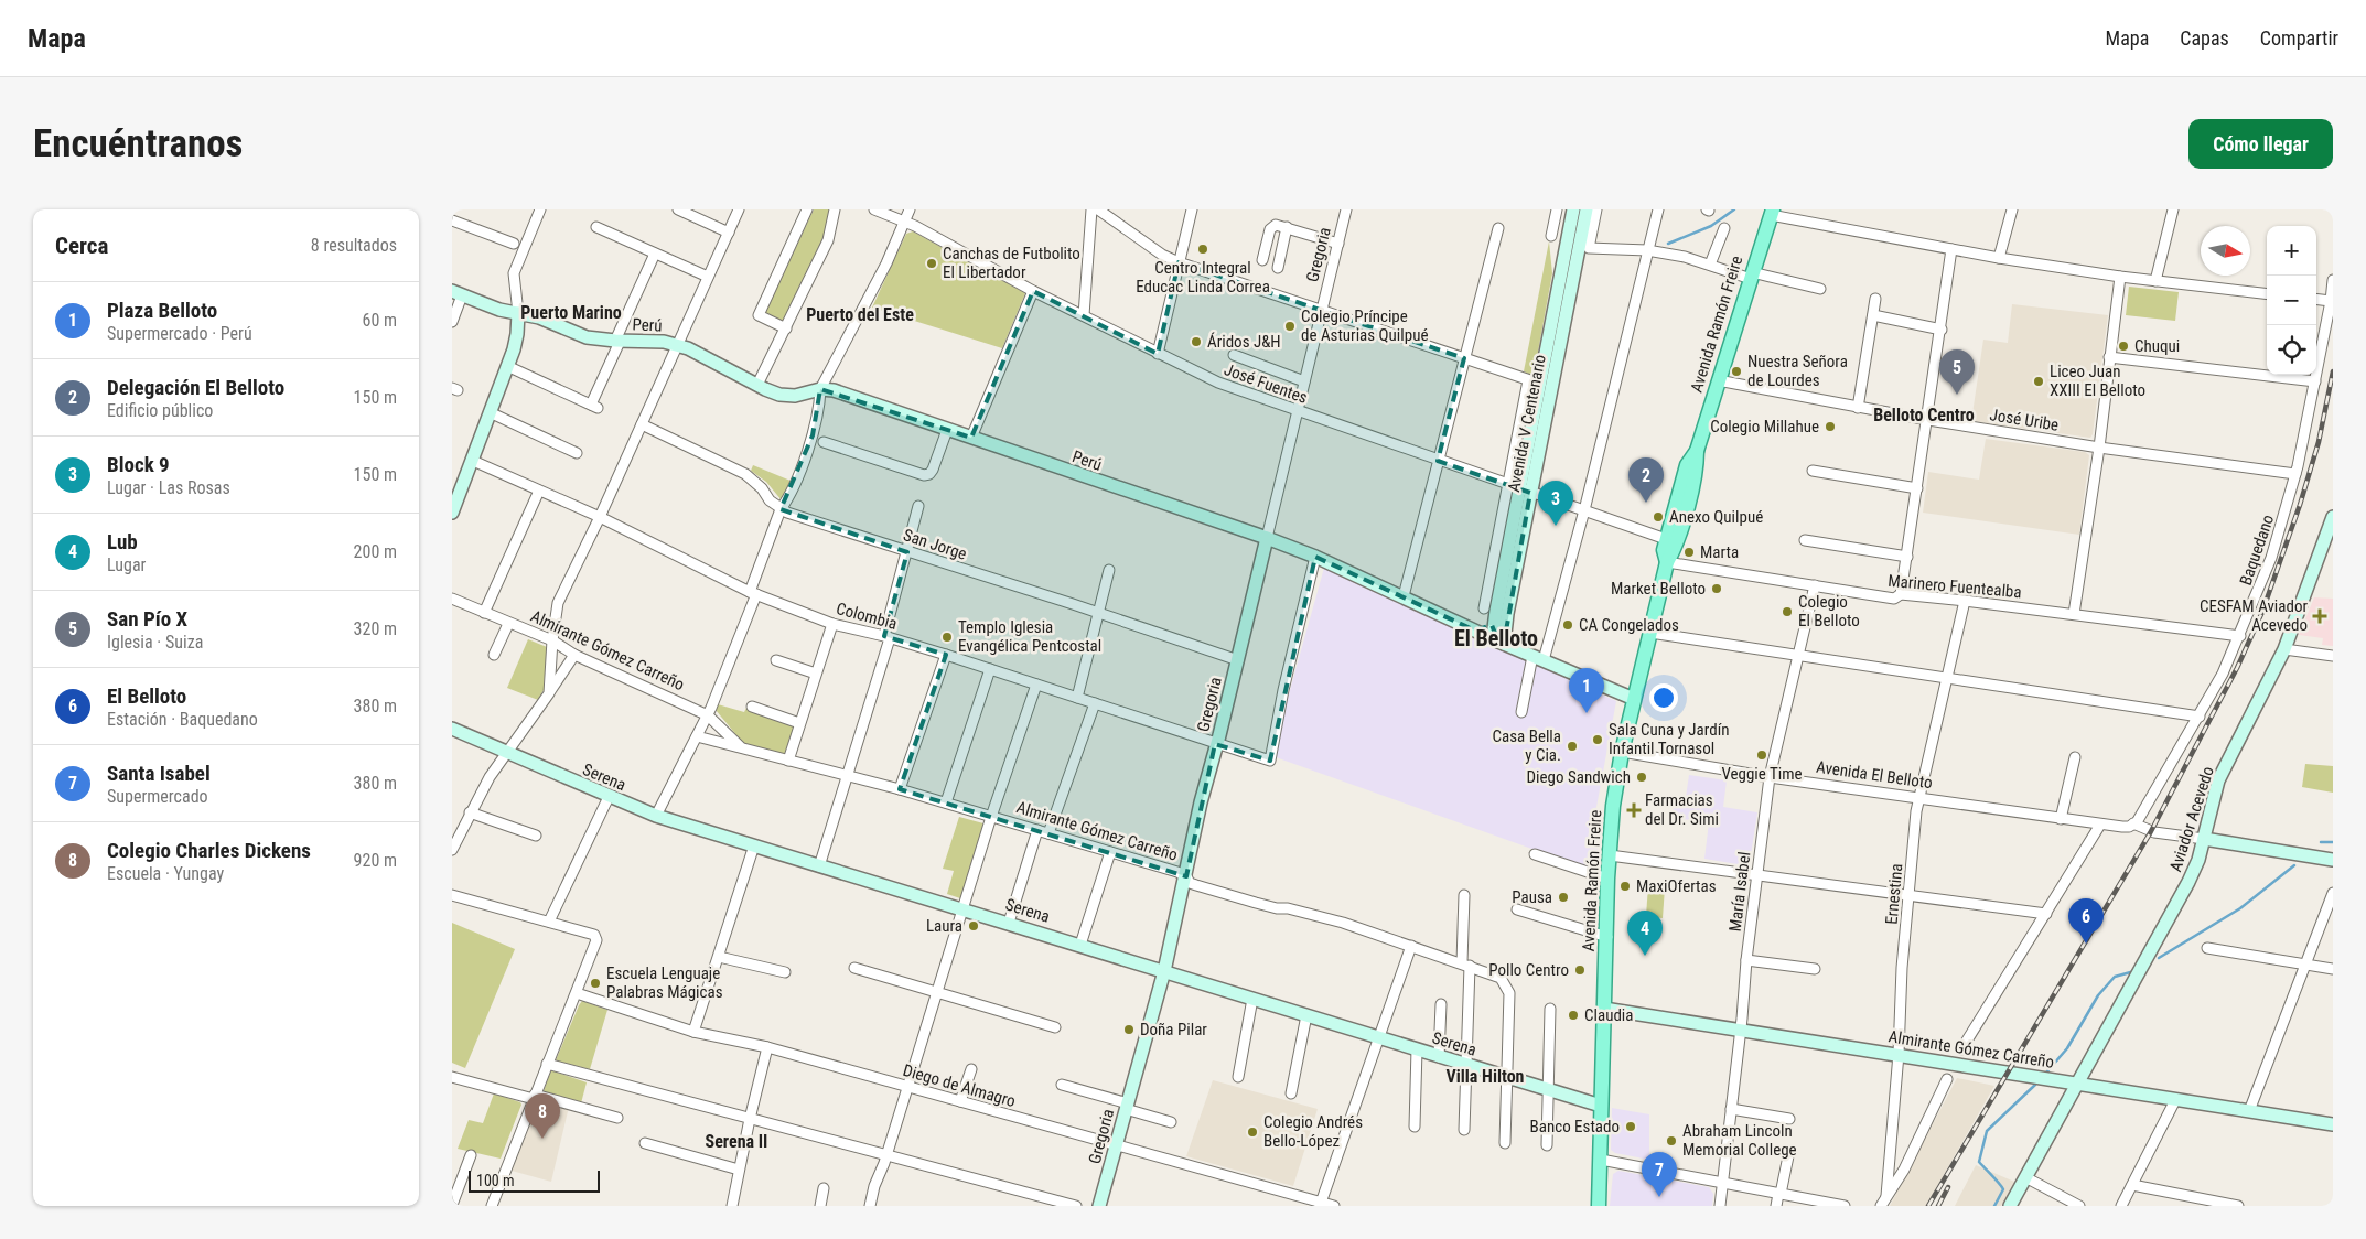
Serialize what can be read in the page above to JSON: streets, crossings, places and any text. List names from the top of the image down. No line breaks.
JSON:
{"streets":{"main road":["Avenida Ramón Freire"],"street":["Gregoria","Perú","José Fuentes","José Uribe","Avenida V Centenario","San Jorge","Baquedano","Marinero Fuentealba","Colombia","Almirante Gómez Carreño","Avenida El Belloto","Serena","Aviador Acevedo","María Isabel","Ernestina","Diego de Almagro"]},"crossings":[["Gregoria","Perú"],["Gregoria","José Fuentes"],["Gregoria","San Jorge"],["Gregoria","Colombia"],["Gregoria","Almirante Gómez Carreño"],["Gregoria","Serena"],["Gregoria","Diego de Almagro"],["Avenida Ramón Freire","Perú"],["Avenida Ramón Freire","José Fuentes"],["Avenida Ramón Freire","José Uribe"],["Avenida Ramón Freire","Marinero Fuentealba"],["Avenida Ramón Freire","Almirante Gómez Carreño"],["Avenida Ramón Freire","Avenida El Belloto"],["Avenida Ramón Freire","Serena"],["Perú","Avenida V Centenario"],["Perú","Colombia"],["José Fuentes","Avenida V Centenario"],["José Uribe","Baquedano"],["Baquedano","Marinero Fuentealba"],["Baquedano","Avenida El Belloto"],["Marinero Fuentealba","María Isabel"],["Marinero Fuentealba","Ernestina"],["Almirante Gómez Carreño","Serena"],["Almirante Gómez Carreño","Aviador Acevedo"],["Almirante Gómez Carreño","María Isabel"],["Almirante Gómez Carreño","Ernestina"],["Avenida El Belloto","María Isabel"],["Avenida El Belloto","Ernestina"]],"districts":["Puerto Marino","Puerto del Este","Belloto Centro","El Belloto","Villa Hilton","Serena II"],"places":{"other":["Centro Integral Educac Linda Correa","Canchas de Futbolito El Libertador","Colegio Príncipe de Asturias Quilpué","Áridos J&H","Chuqui","Nuestra Señora de Lourdes","Liceo Juan XXIII El Belloto","Colegio Millahue","Anexo Quilpué","Marta","Market Belloto","Colegio El Belloto","CA Congelados","Templo Iglesia Evangélica Pentcostal","Sala Cuna y Jardín Infantil Tornasol","Casa Bella y Cia.","Veggie Time","Diego Sandwich","MaxiOfertas","Pausa","Laura","Pollo Centro","Escuela Lenguaje Palabras Mágicas","Claudia","Doña Pilar","Banco Estado","Colegio Andrés Bello-López","Abraham Lincoln Memorial College"],"health":["CESFAM Aviador Acevedo","Farmacias del Dr. Simi"]},"scale_bar":"100 m","north":"right","page":{"header":"Mapa","nav":["Mapa","Capas","Compartir"],"buttons":"Cómo llegar","title":"Encuéntranos","heading":["Cerca","8 resultados"],"map_buttons":["+","−"],"list":[{"mark":"1","name":"Plaza Belloto","note":"Supermercado · Perú","value":"60 m"},{"mark":"2","name":"Delegación El Belloto","note":"Edificio público","value":"150 m"},{"mark":"3","name":"Block 9","note":"Lugar · Las Rosas","value":"150 m"},{"mark":"4","name":"Lub","note":"Lugar","value":"200 m"},{"mark":"5","name":"San Pío X","note":"Iglesia · Suiza","value":"320 m"},{"mark":"6","name":"El Belloto","note":"Estación · Baquedano","value":"380 m"},{"mark":"7","name":"Santa Isabel","note":"Supermercado","value":"380 m"},{"mark":"8","name":"Colegio Charles Dickens","note":"Escuela · Yungay","value":"920 m"}],"pins":["5","2","3","1","6","4","8","7"],"scale":"100 m"}}
